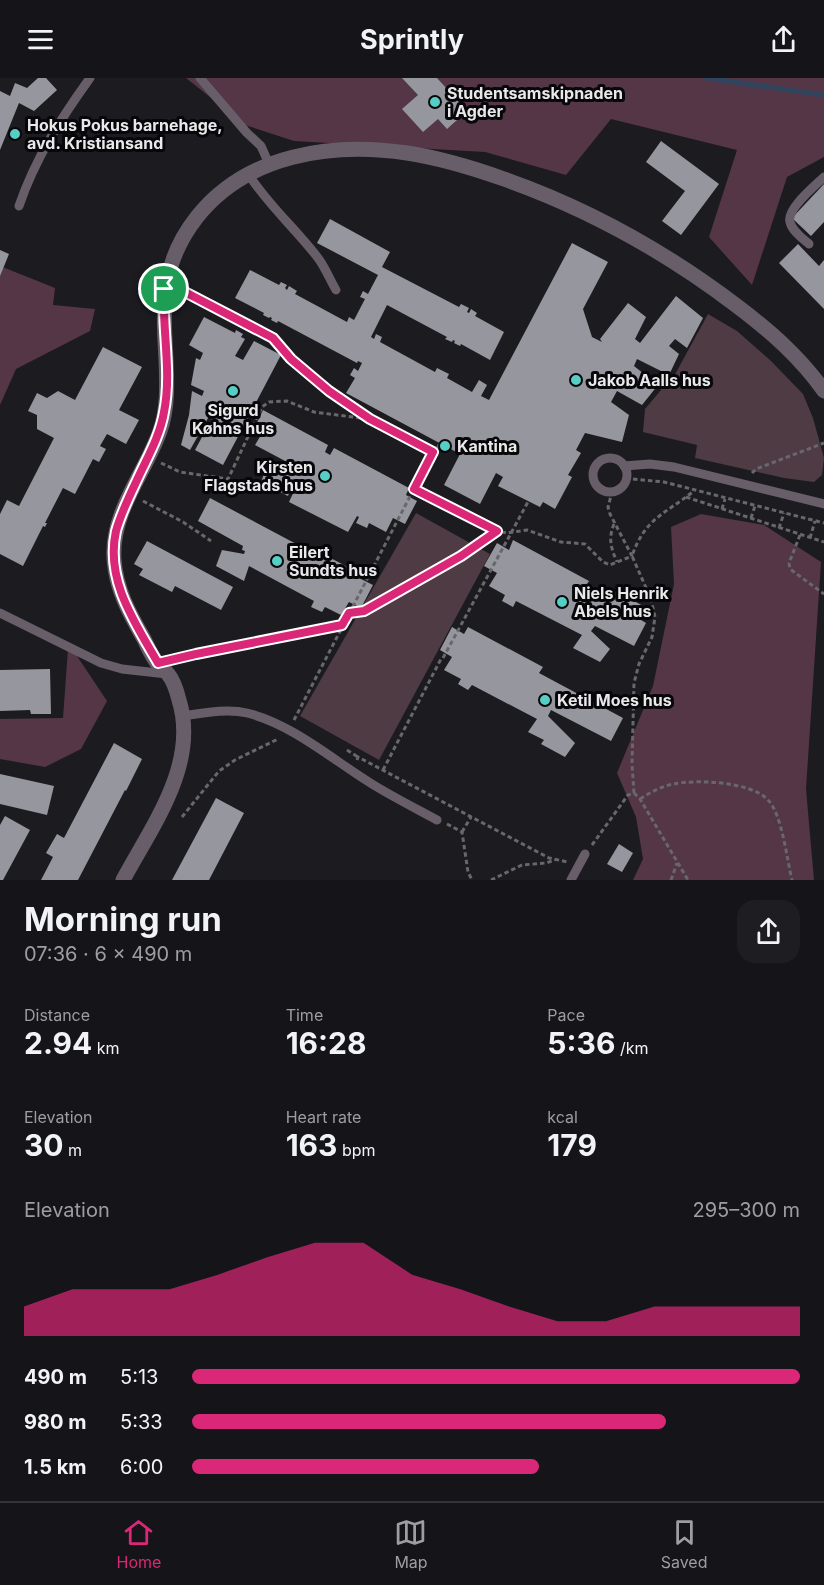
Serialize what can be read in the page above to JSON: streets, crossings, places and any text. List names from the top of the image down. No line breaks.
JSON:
{"places":["Studentsamskipnaden i Agder","Hokus Pokus barnehage, avd. Kristiansand","Jakob Aalls hus","Sigurd Køhns hus","Kantina","Kirsten Flagstads hus","Eilert Sundts hus","Niels Henrik Abels hus","Ketil Moes hus"],"page":{"header":"Sprintly","heading":["Morning run","07:36 · 6 × 490 m"],"stats":[["Distance","2.94 km"],["Time","16:28"],["Pace","5:36 /km"],["Elevation","30 m"],["Heart rate","163 bpm"],["kcal","179"]],"chart":["Elevation","295–300 m"],"list":[{"name":"490 m","note":"5:13"},{"name":"980 m","note":"5:33"},{"name":"1.5 km","note":"6:00"}],"tabs":["Home","Map","Saved"]}}
